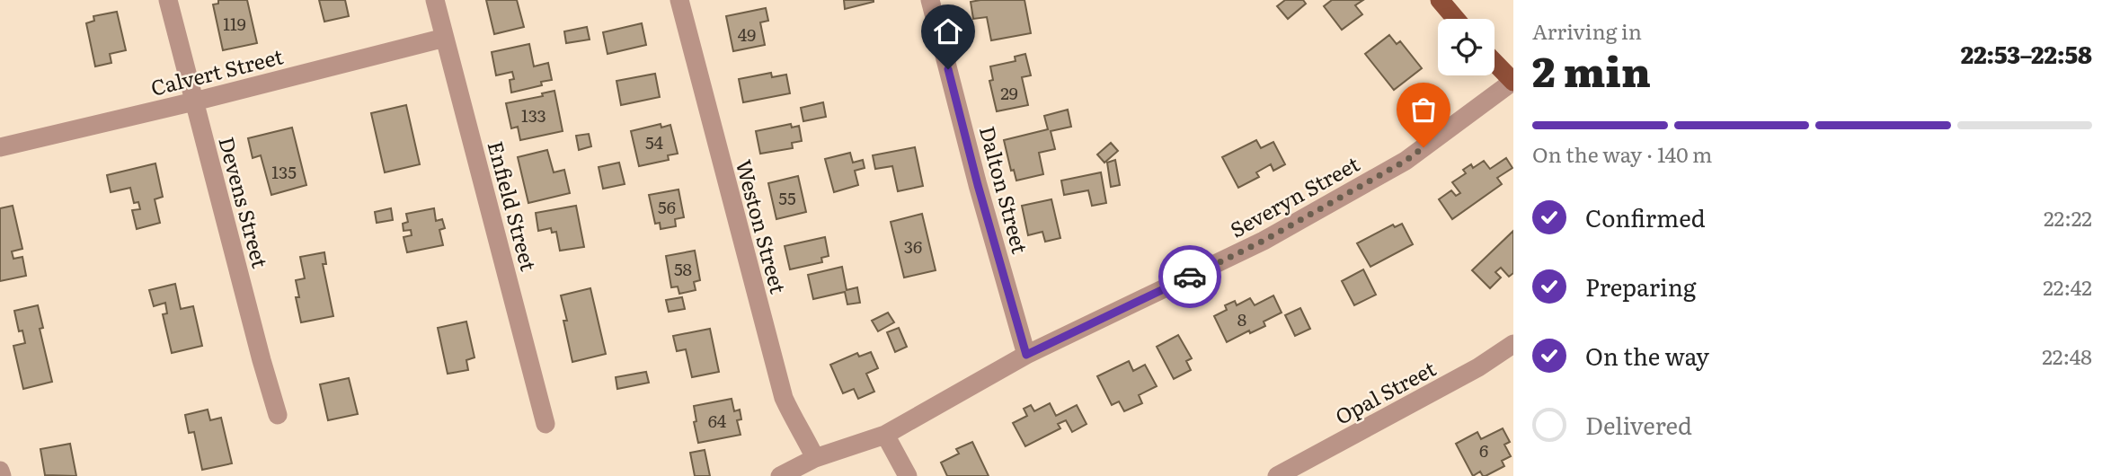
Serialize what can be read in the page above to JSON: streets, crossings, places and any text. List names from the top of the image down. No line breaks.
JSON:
{"streets":{"street":["Calvert Street","Dalton Street","Severyn Street","Devens Street","Enfield Street","Weston Street","Opal Street"]},"crossings":[["Calvert Street","Devens Street"],["Calvert Street","Enfield Street"],["Dalton Street","Severyn Street"],["Severyn Street","Weston Street"]],"house_numbers":["119","49","29","133","54","135","55","56","36","58","8","64","6"],"page":{"heading":["2 min","Arriving in","22:53–22:58"],"bar":"On the way · 140 m","list":[["Confirmed","22:22"],["Preparing","22:42"],["On the way","22:48"],"Delivered"]}}
